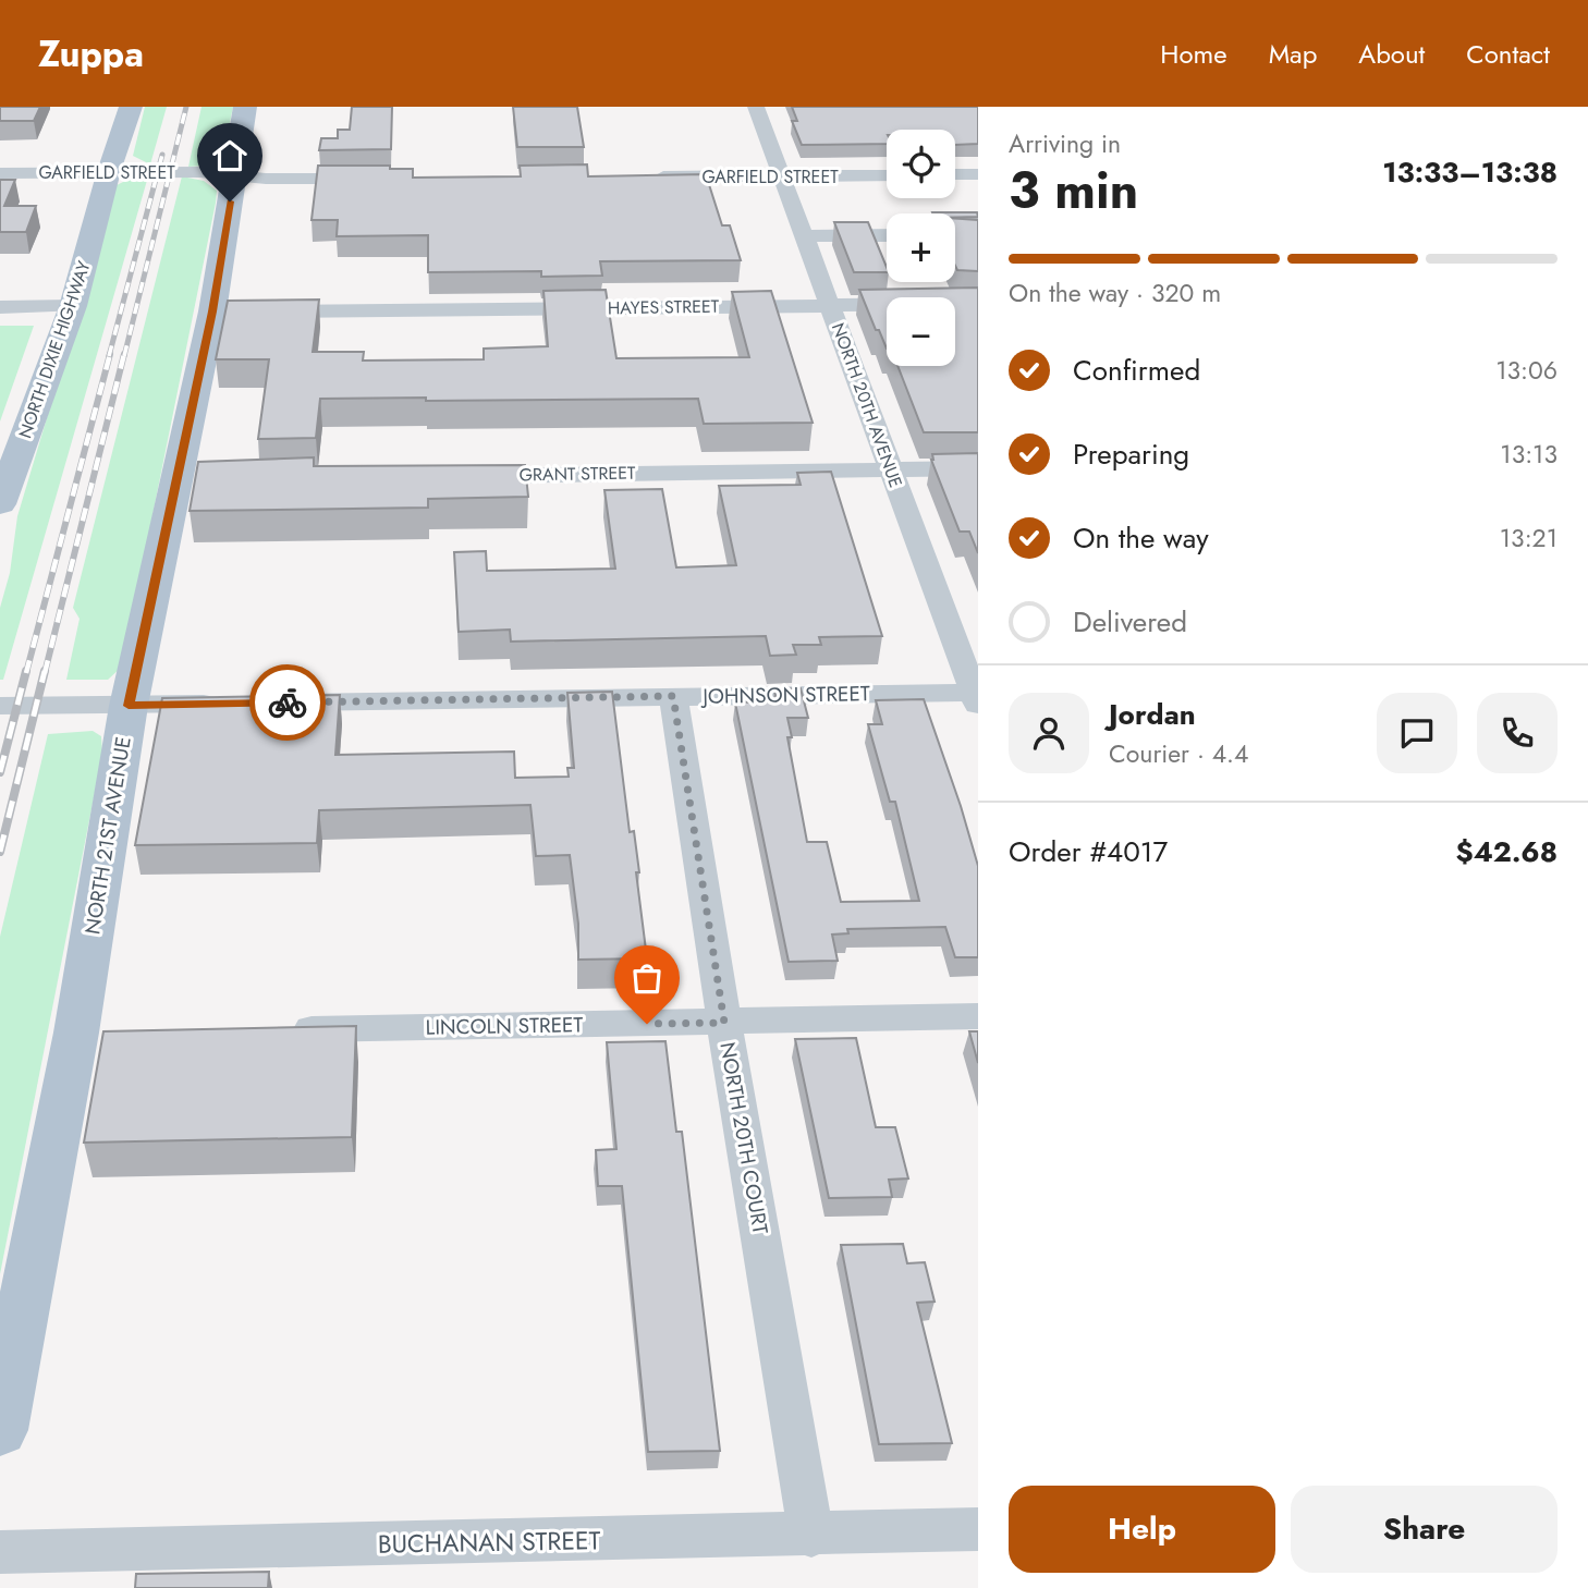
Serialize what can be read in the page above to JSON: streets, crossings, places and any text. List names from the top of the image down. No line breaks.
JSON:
{"streets":{"main road":["NORTH DIXIE HIGHWAY","NORTH 21ST AVENUE"],"street":["GARFIELD STREET","HAYES STREET","NORTH 20TH AVENUE","GRANT STREET","JOHNSON STREET","LINCOLN STREET","NORTH 20TH COURT","BUCHANAN STREET"]},"crossings":[["GARFIELD STREET","NORTH DIXIE HIGHWAY"],["GARFIELD STREET","NORTH 20TH AVENUE"],["GARFIELD STREET","NORTH 21ST AVENUE"],["HAYES STREET","NORTH 20TH AVENUE"],["NORTH 20TH AVENUE","GRANT STREET"],["NORTH 20TH AVENUE","JOHNSON STREET"],["JOHNSON STREET","NORTH 20TH COURT"],["LINCOLN STREET","NORTH 20TH COURT"],["NORTH 20TH COURT","BUCHANAN STREET"]],"page":{"header":"Zuppa","nav":["Home","Map","About","Contact"],"heading":["3 min","Arriving in","13:33–13:38"],"panel":["Jordan","Courier · 4.4","Order #4017","$42.68"],"map_buttons":["+","−"],"bar":"On the way · 320 m","list":[["Confirmed","13:06"],["Preparing","13:13"],["On the way","13:21"],"Delivered"],"buttons":["Help","Share"]}}
